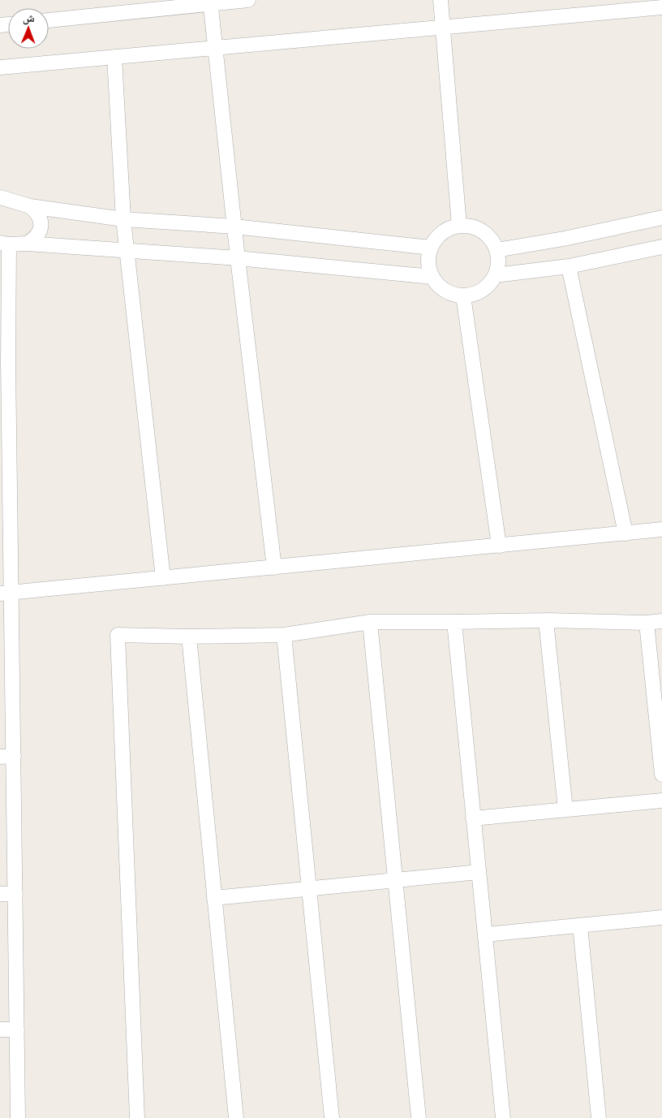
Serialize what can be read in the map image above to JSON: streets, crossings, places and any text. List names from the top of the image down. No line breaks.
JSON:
{"north":"top"}
